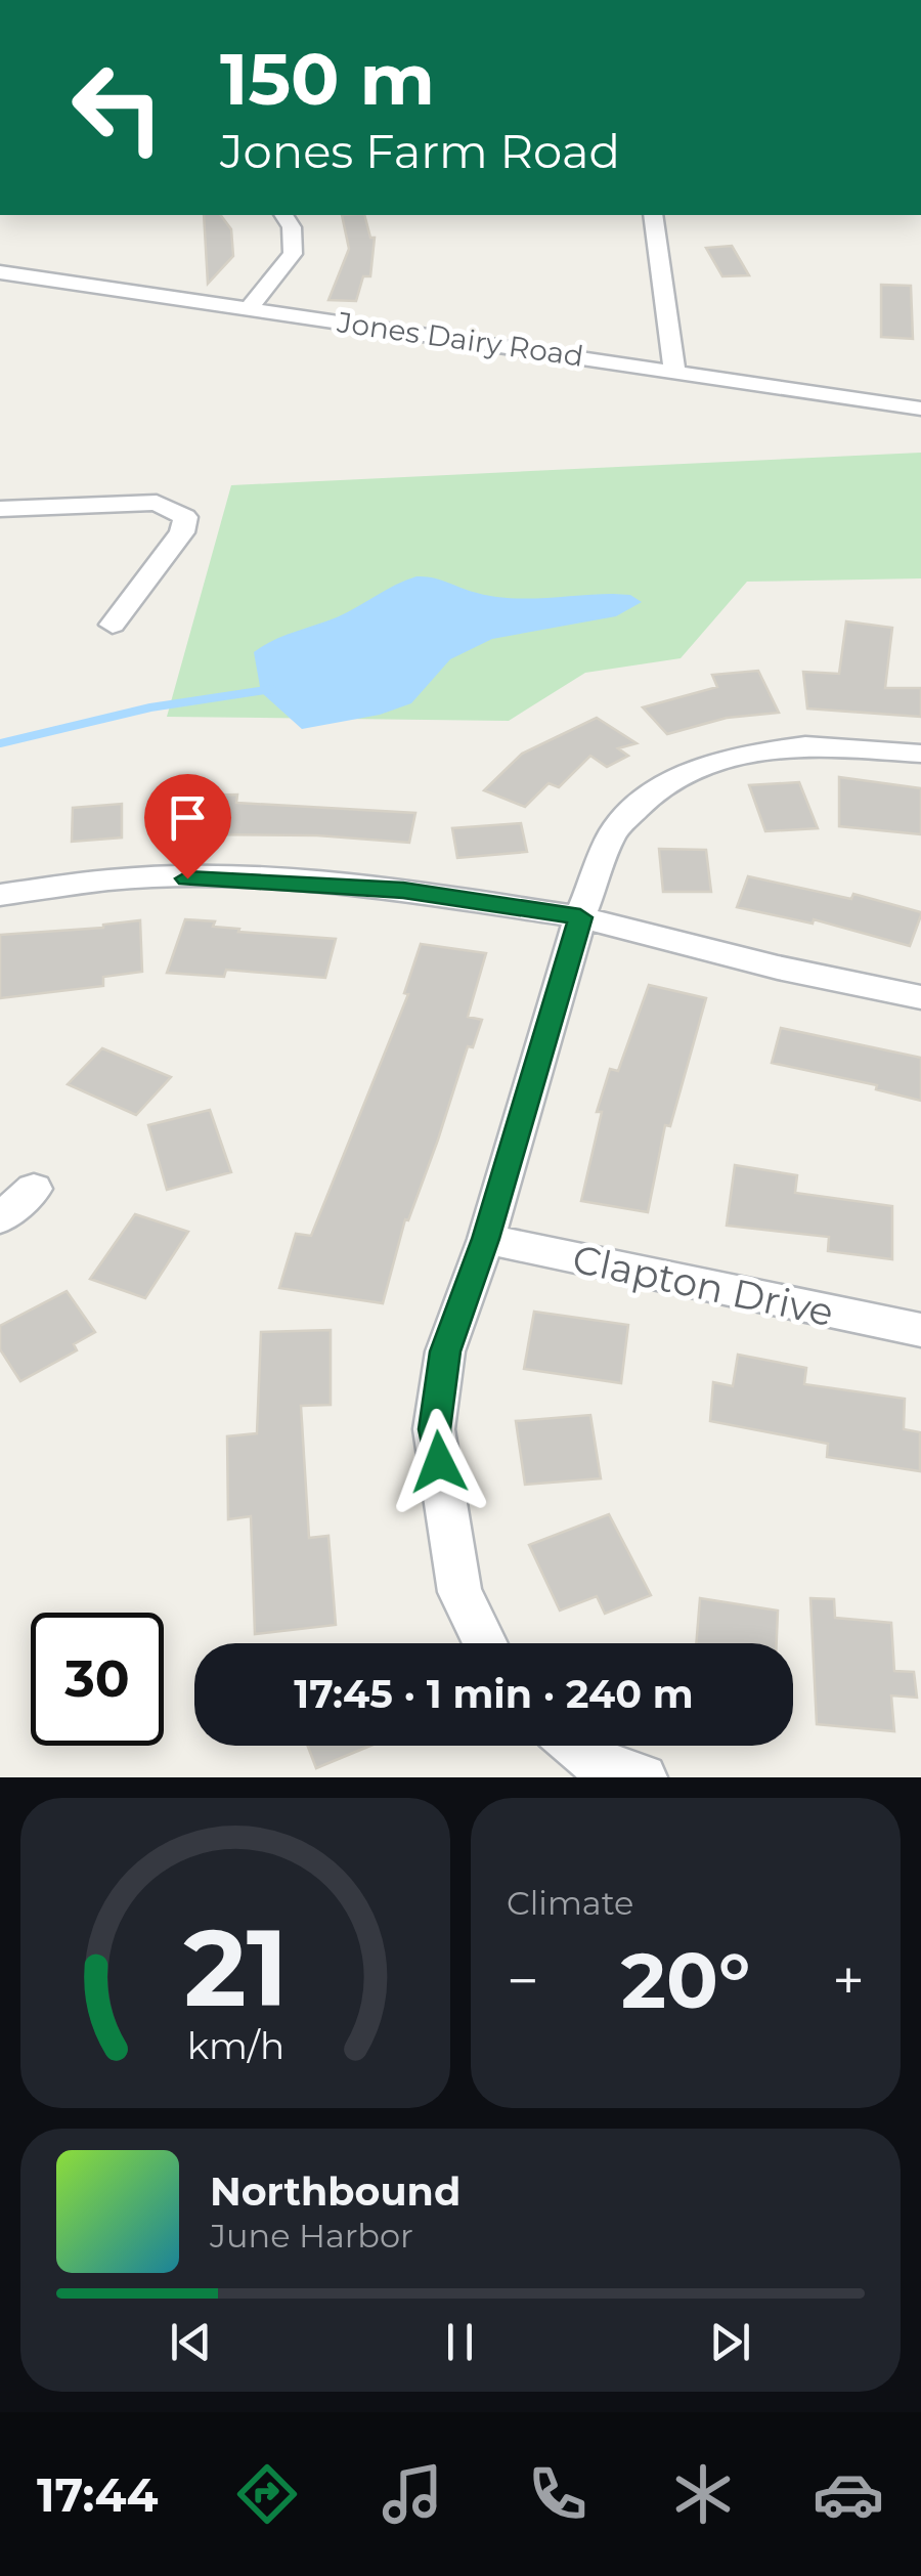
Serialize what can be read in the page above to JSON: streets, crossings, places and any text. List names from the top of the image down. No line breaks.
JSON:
{"streets":{"street":["Jones Dairy Road","Clapton Drive"]},"page":{"turn":["150 m","Jones Farm Road"],"limit":"30","trip":"17:45 · 1 min · 240 m","tile":"Climate","heat":["−","20°","+"],"song":["Northbound","June Harbor"],"tabs":"17:44","gauge":["21","km/h"]}}
